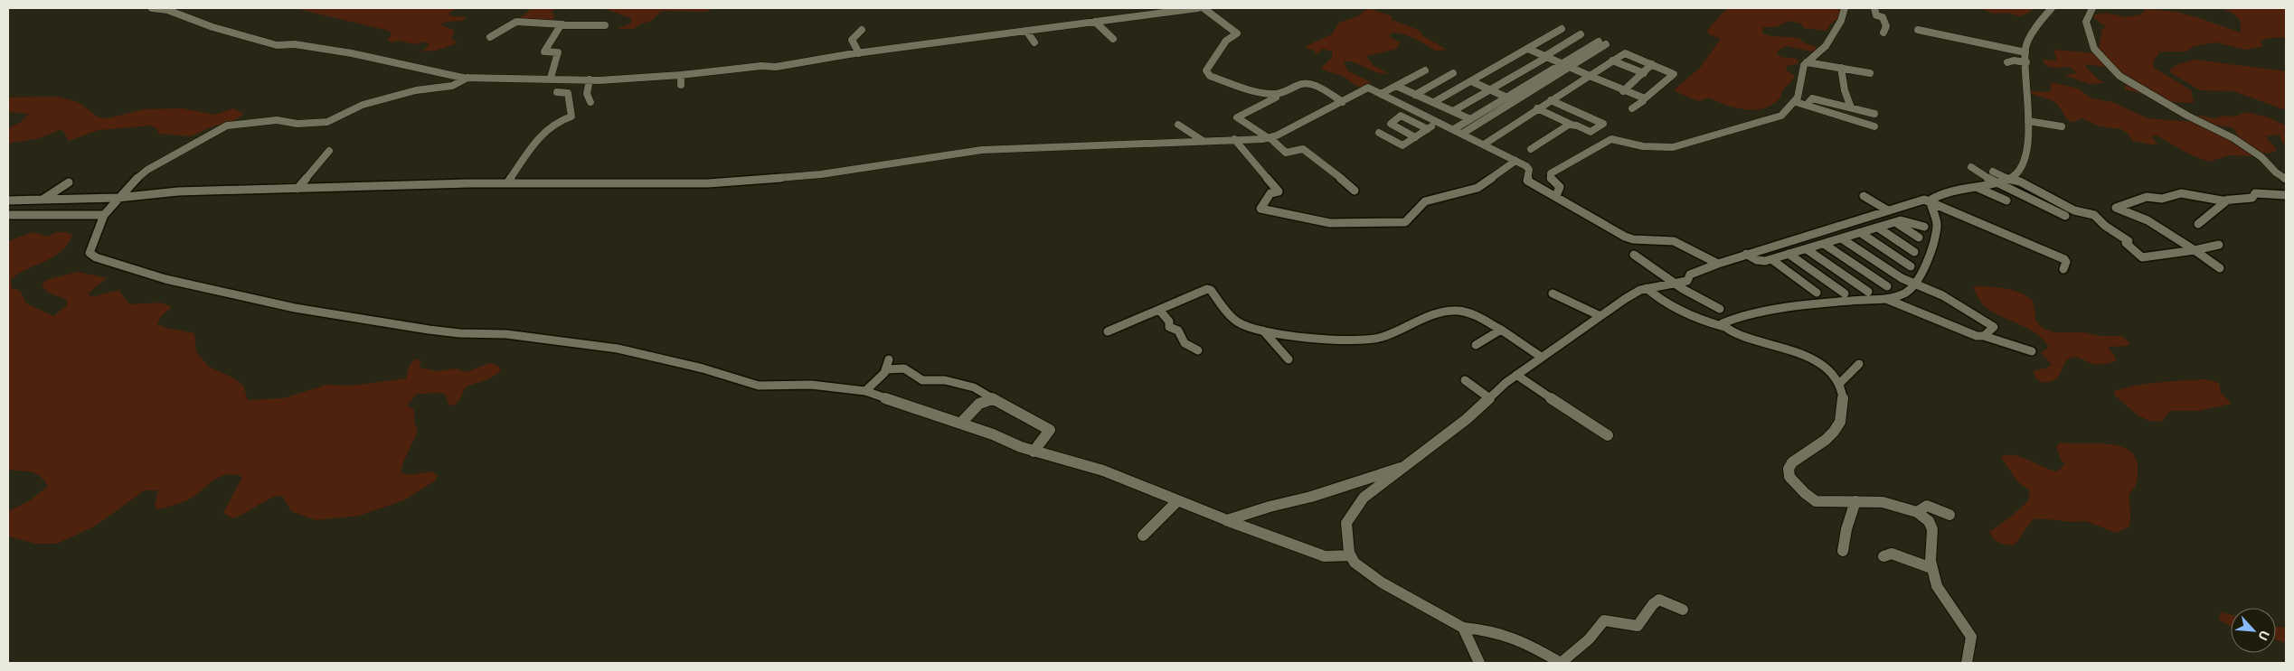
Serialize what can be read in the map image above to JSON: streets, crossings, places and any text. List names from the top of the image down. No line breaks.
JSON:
{"north":"bottom right"}
